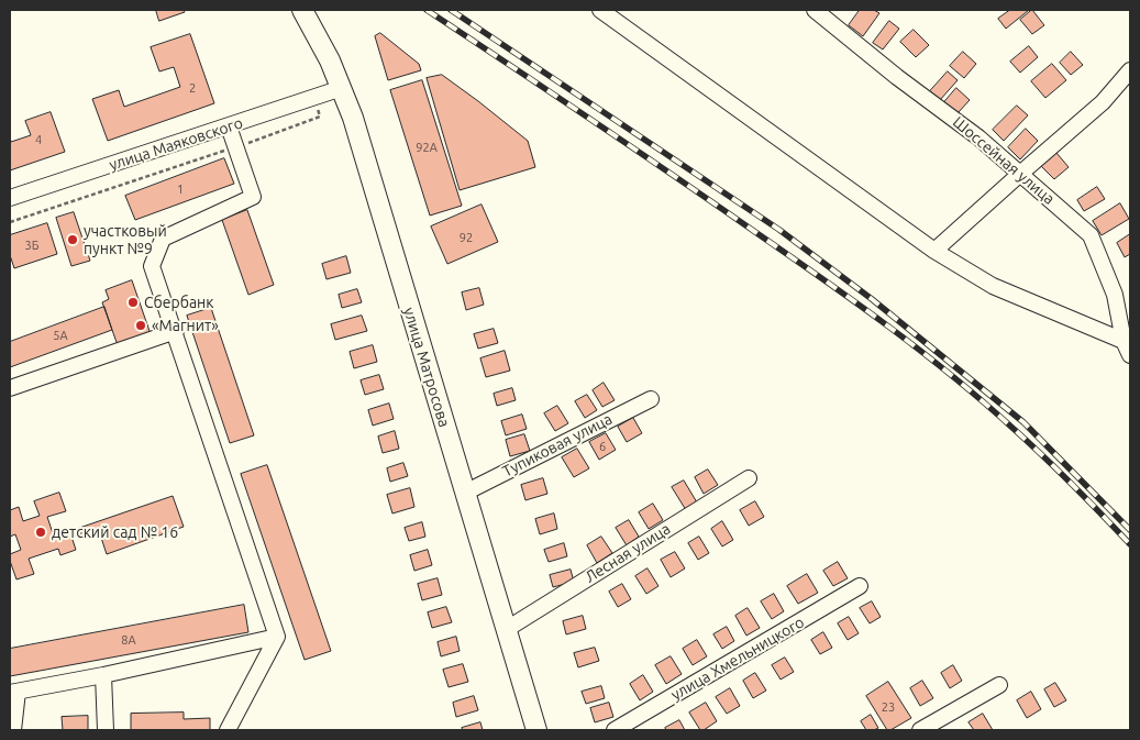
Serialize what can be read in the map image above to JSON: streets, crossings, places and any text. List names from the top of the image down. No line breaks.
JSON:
{"streets":{"main road":["улица Матросова"],"street":["улица Маяковского","Шоссейная улица","Тупиковая улица","Лесная улица","улица Хмельницкого"]},"crossings":[["улица Маяковского","улица Матросова"],["улица Матросова","Тупиковая улица"],["улица Матросова","Лесная улица"]],"places":["участковый пункт №9","Сбербанк","«Магнит»","детский сад № 16"],"house_numbers":["2","4","92А","1","92","3Б","5А","6","8А","23"]}
